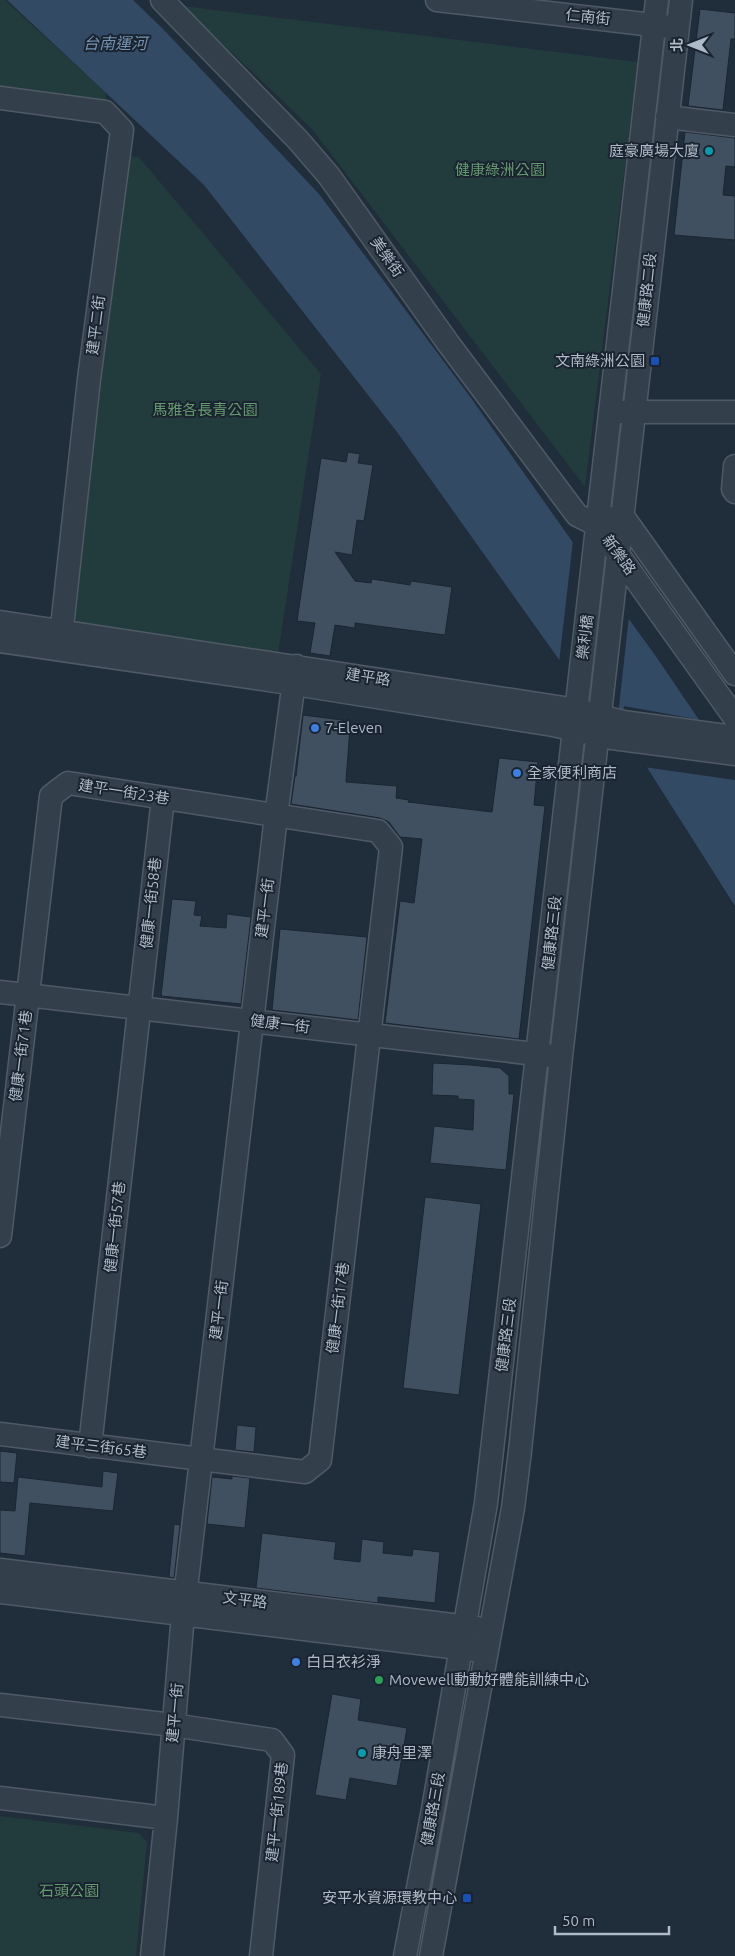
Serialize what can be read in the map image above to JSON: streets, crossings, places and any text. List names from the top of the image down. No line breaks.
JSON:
{"streets":{"street":["仁南街","美樂街","健康路二段","建平二街","新樂路","樂利橋","建平路","建平一街23巷","健康一街58巷","建平一街","健康路三段","健康一街","健康一街71巷","健康一街57巷","健康一街17巷","建平三街65巷","文平路","建平一街189巷"]},"crossings":[["仁南街","健康路二段"],["美樂街","健康路二段"],["美樂街","新樂路"],["健康路二段","新樂路"],["健康路二段","樂利橋"],["建平二街","建平路"],["樂利橋","建平路"],["樂利橋","健康路三段"],["建平路","建平一街"],["建平路","健康路三段"],["建平一街23巷","健康一街58巷"],["建平一街23巷","建平一街"],["建平一街23巷","健康一街"],["建平一街23巷","健康一街71巷"],["建平一街23巷","健康一街17巷"],["健康一街58巷","健康一街"],["健康一街58巷","健康一街57巷"],["建平一街","健康一街"],["建平一街","健康一街17巷"],["建平一街","建平三街65巷"],["建平一街","文平路"],["建平一街","建平一街189巷"],["健康路三段","健康一街"],["健康路三段","文平路"],["健康一街","健康一街71巷"],["健康一街","健康一街57巷"],["健康一街","健康一街17巷"],["健康一街57巷","建平三街65巷"],["健康一街17巷","建平三街65巷"]],"water":["台南運河"],"parks":["健康綠洲公園","馬雅各長青公園","石頭公園"],"places":{"other":["庭豪廣場大廈","7-Eleven","全家便利商店","白日衣衫淨","Movewell動動好體能訓練中心","康舟里澤"],"transit":["文南綠洲公園","安平水資源環教中心"]},"scale_bar":"50 m","north":"left"}
